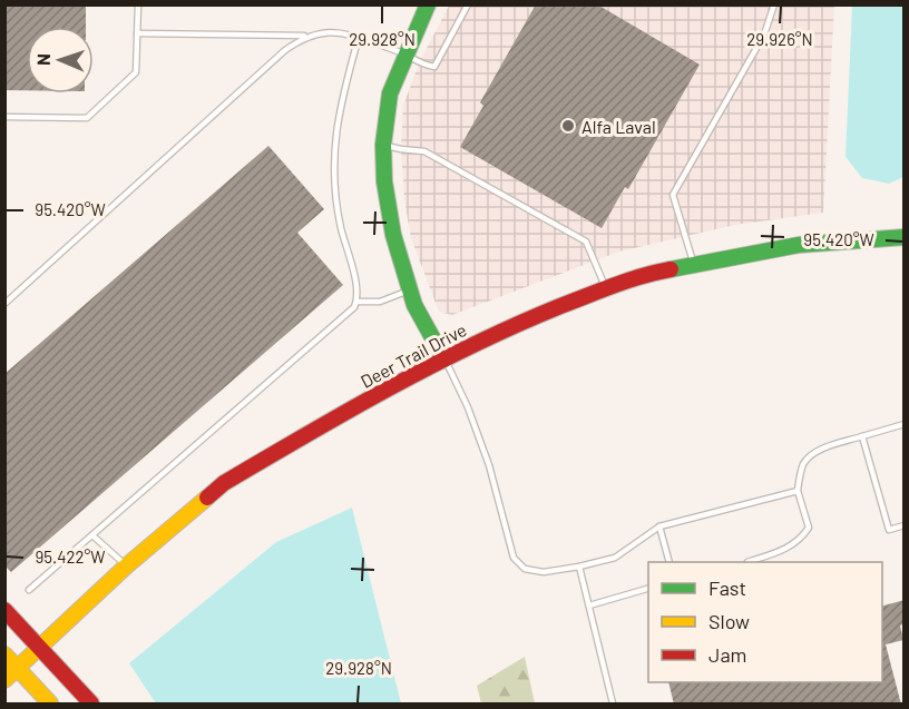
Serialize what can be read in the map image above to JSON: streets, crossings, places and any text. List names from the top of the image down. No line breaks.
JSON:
{"streets":{"street":["Deer Trail Drive"]},"places":["Alfa Laval"],"legend":["Fast","Slow","Jam"],"north":"left","coordinates":["29.928°N","29.926°N","95.420°W","95.422°W"]}
